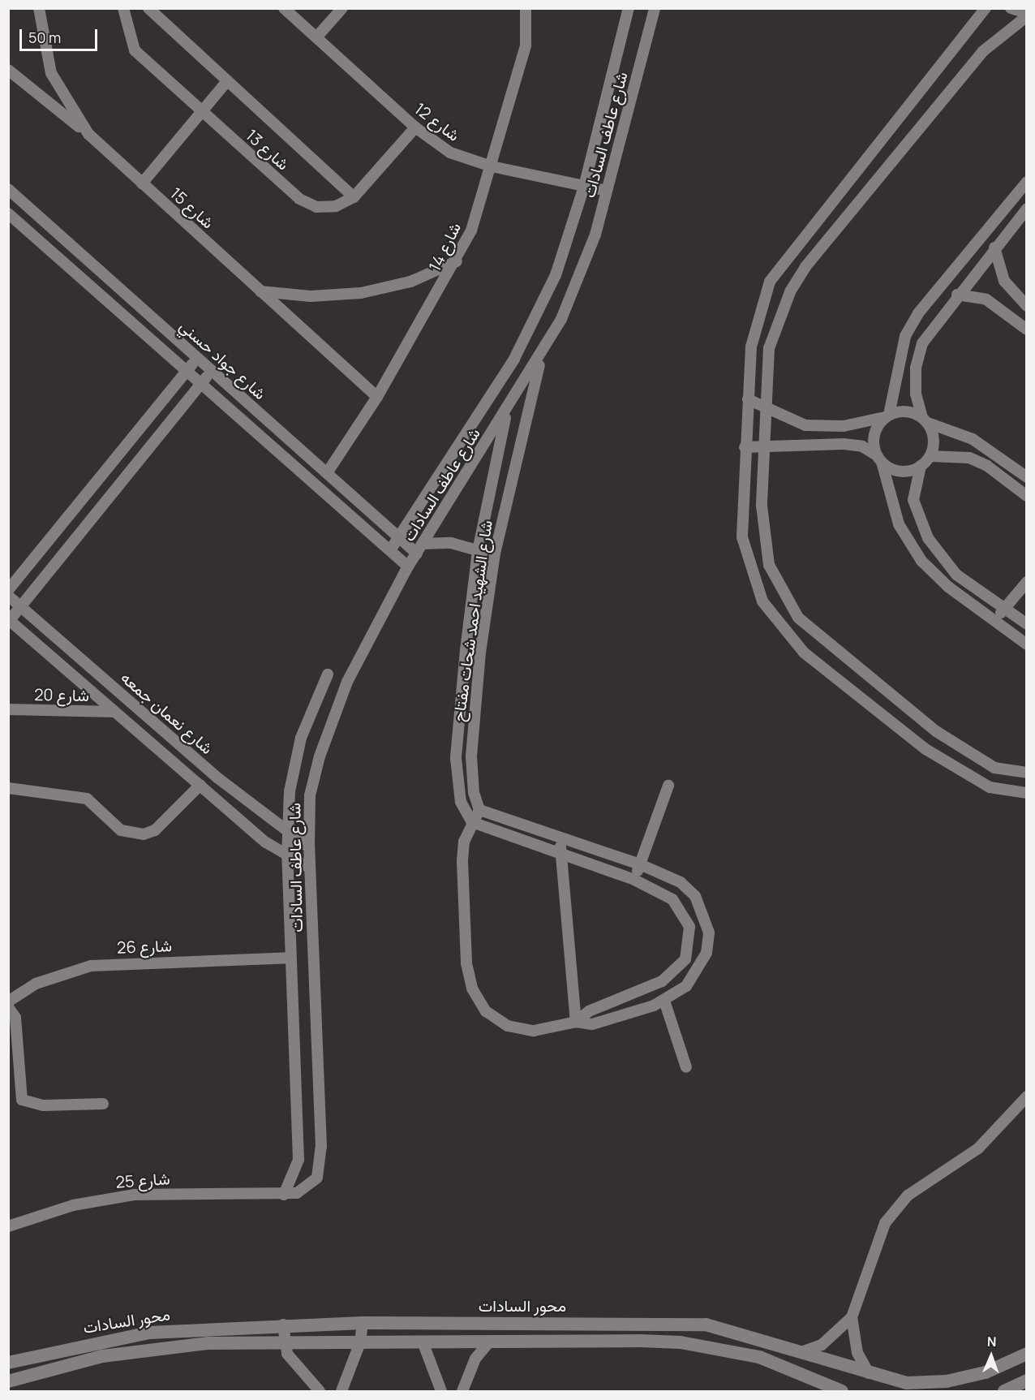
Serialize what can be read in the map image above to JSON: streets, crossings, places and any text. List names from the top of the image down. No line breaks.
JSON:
{"streets":{"street":["شارع 12","شارع عاطف السادات","شارع 13","شارع 15","شارع 14","شارع جواد حسني","شارع الشهيد احمد شحات مفتاح","شارع 20","شارع نعمان جمعه","شارع 26","شارع 25","محور السادات"]},"crossings":[["شارع 12","شارع عاطف السادات"],["شارع 12","شارع 13"],["شارع 12","شارع 14"],["شارع عاطف السادات","شارع جواد حسني"],["شارع عاطف السادات","شارع الشهيد احمد شحات مفتاح"],["شارع عاطف السادات","شارع نعمان جمعه"],["شارع عاطف السادات","شارع 26"],["شارع عاطف السادات","شارع 25"],["شارع 15","شارع 14"],["شارع 14","شارع جواد حسني"],["شارع 20","شارع نعمان جمعه"]],"scale_bar":"50 m","north":"top"}
